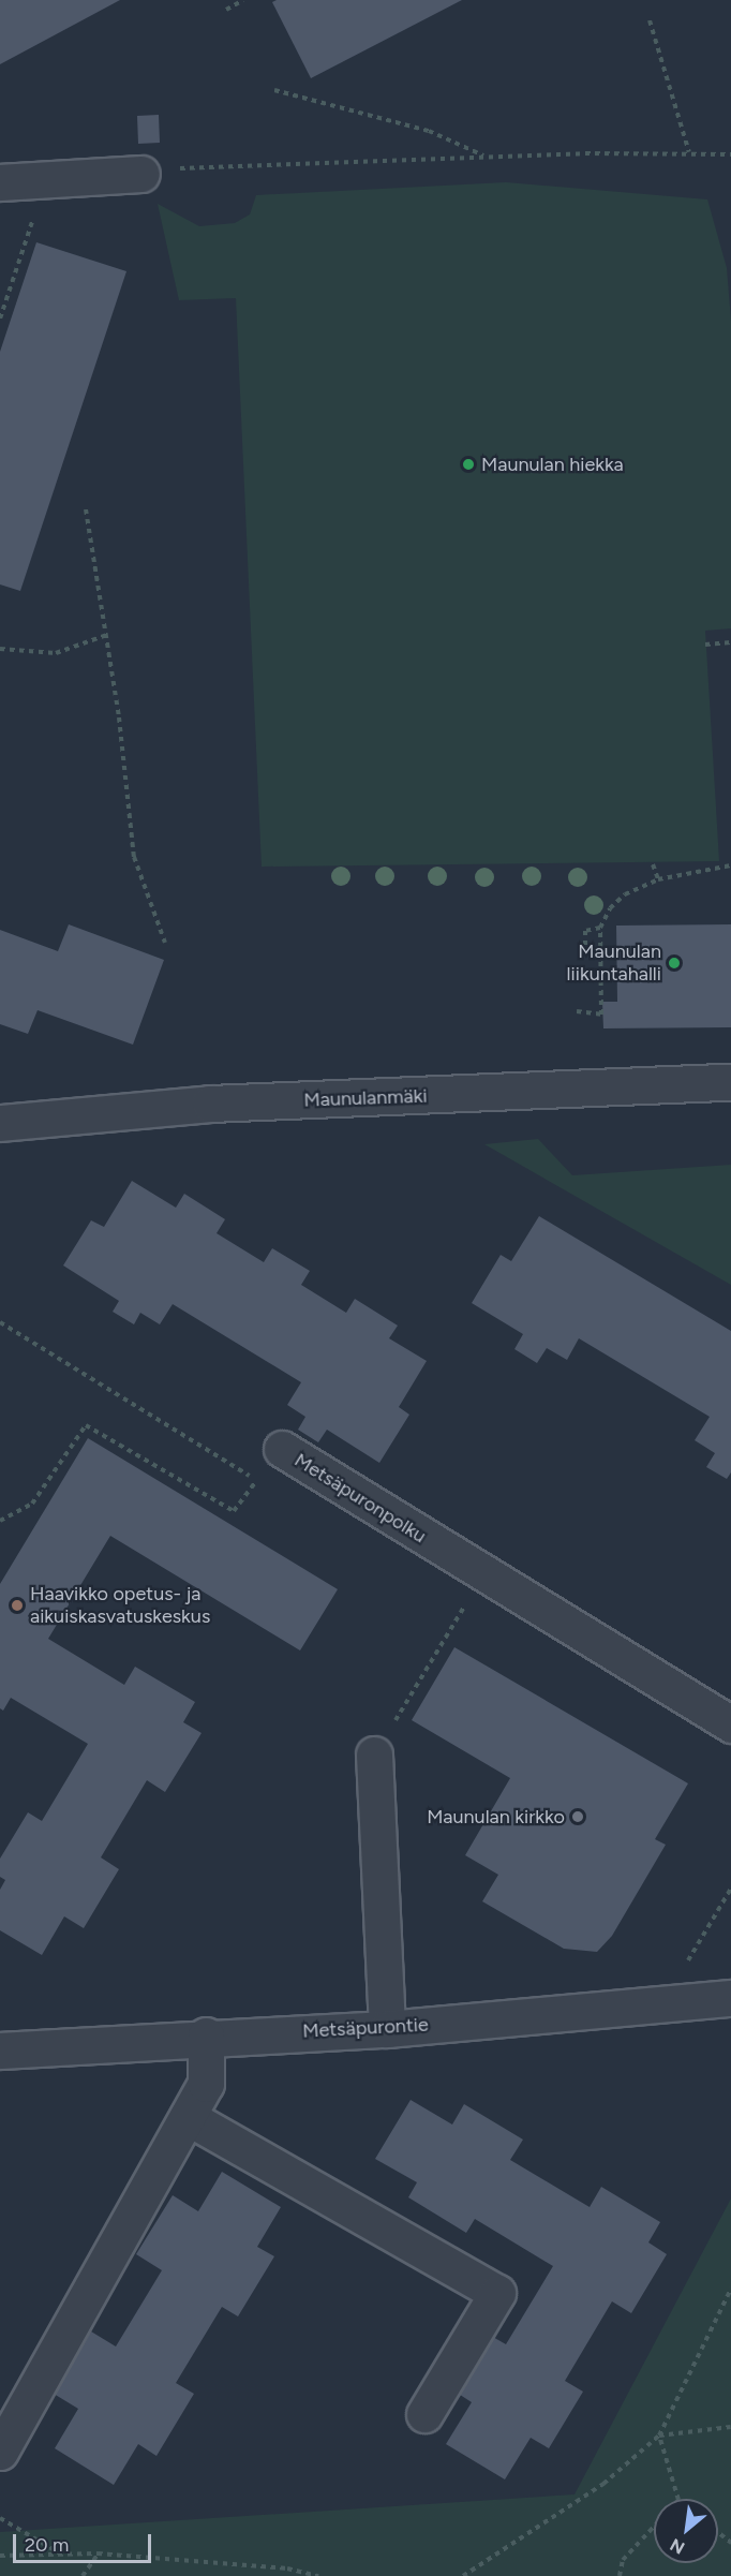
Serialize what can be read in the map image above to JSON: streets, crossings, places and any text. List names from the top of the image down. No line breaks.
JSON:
{"streets":{"street":["Maunulanmäki","Metsäpuronpolku","Metsäpurontie"]},"places":["Maunulan hiekka","Maunulan liikuntahalli","Haavikko opetus- ja aikuiskasvatuskeskus","Maunulan kirkko"],"scale_bar":"20 m","north":"bottom left"}
